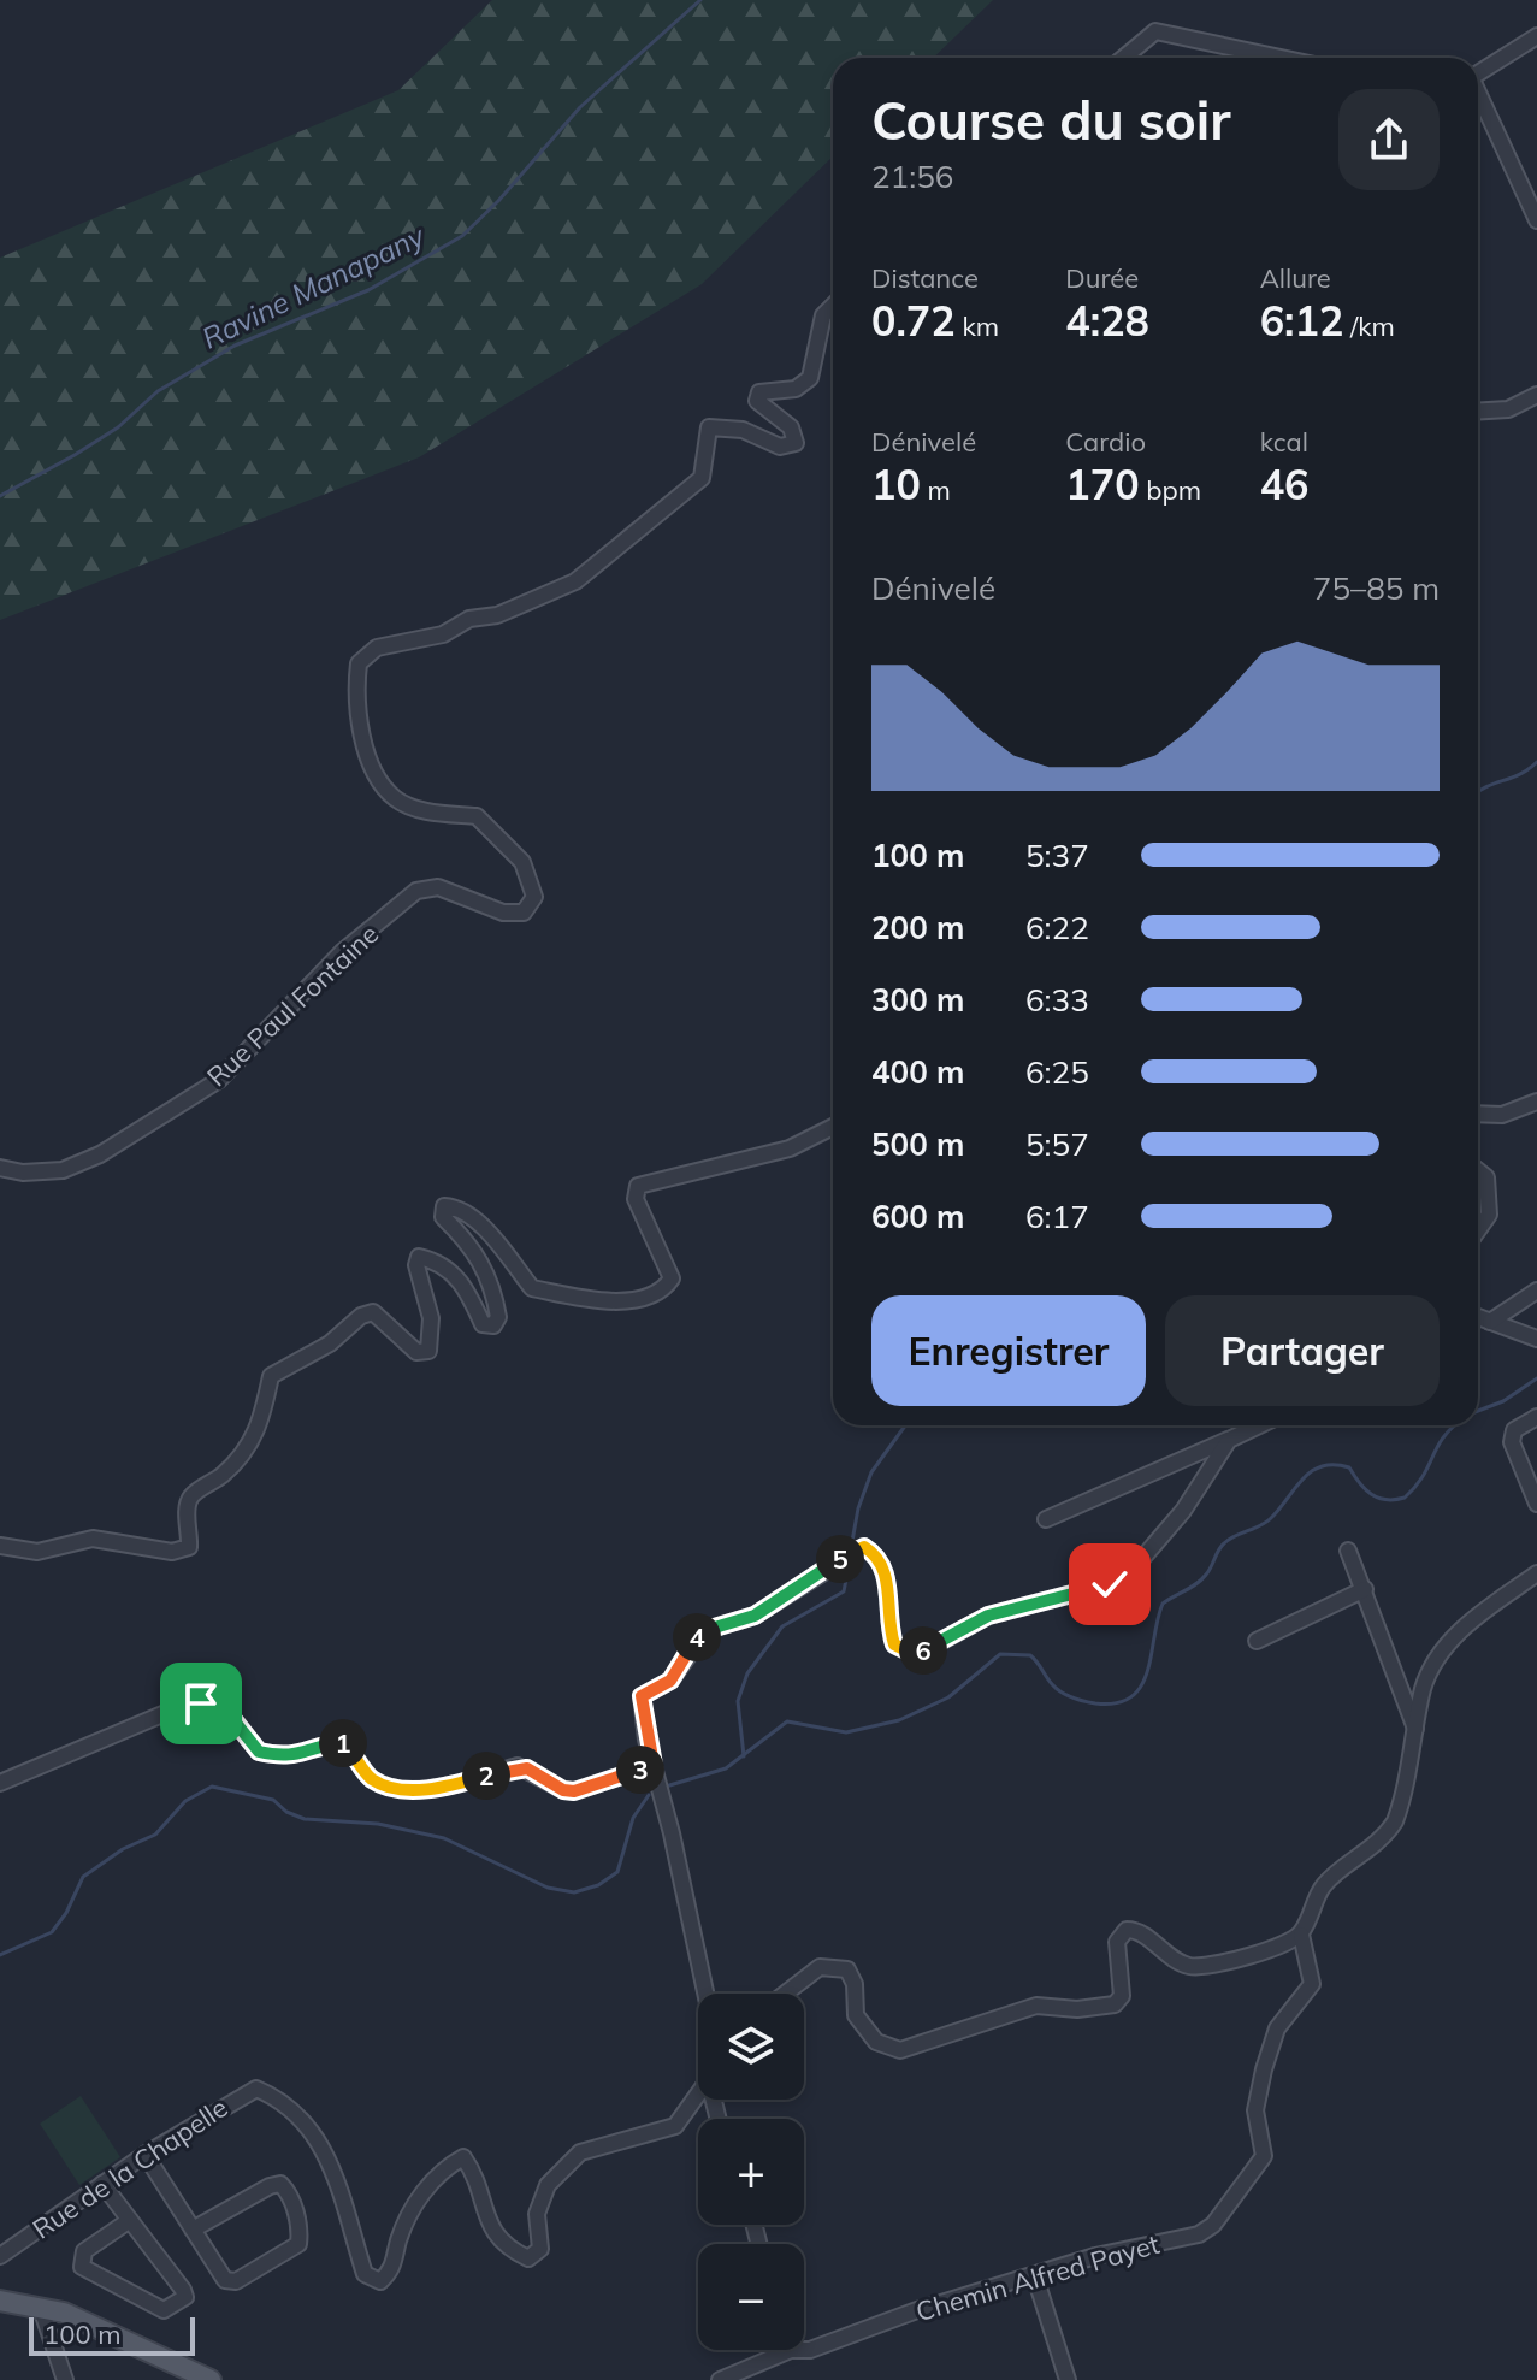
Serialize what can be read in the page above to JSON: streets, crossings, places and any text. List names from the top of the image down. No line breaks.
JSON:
{"streets":{"street":["Rue Paul Fontaine","Rue de la Chapelle","Chemin Alfred Payet"]},"water":["Ravine Manapany"],"scale_bar":"100 m","page":{"heading":["Course du soir","21:56"],"stats":[["Distance","0.72 km"],["Durée","4:28"],["Allure","6:12 /km"],["Dénivelé","10 m"],["Cardio","170 bpm"],["kcal","46"]],"chart":["Dénivelé","75–85 m"],"list":[{"name":"100 m","note":"5:37"},{"name":"200 m","note":"6:22"},{"name":"300 m","note":"6:33"},{"name":"400 m","note":"6:25"},{"name":"500 m","note":"5:57"},{"name":"600 m","note":"6:17"}],"buttons":["Enregistrer","Partager"],"pins":["5","4","6","1","3","2"],"map_buttons":["+","−"],"scale":"100 m"}}
